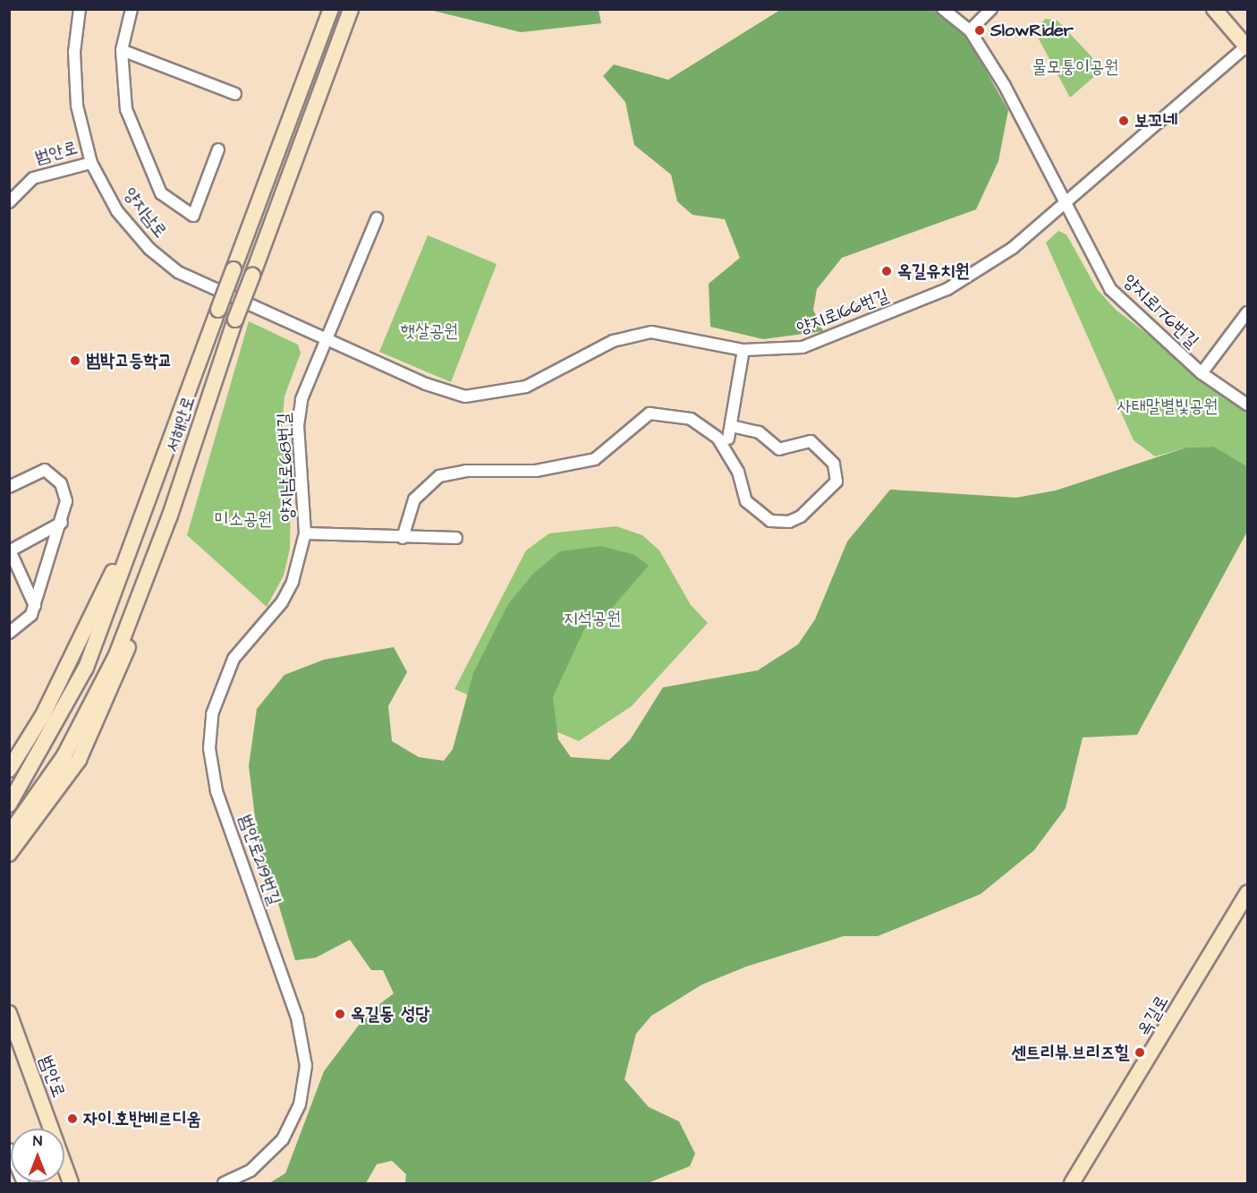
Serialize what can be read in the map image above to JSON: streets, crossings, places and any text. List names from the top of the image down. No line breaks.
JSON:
{"streets":{"main road":["범안로","서해안로","옥길로"],"street":["양지남로","양지로176번길","양지로166번길","양지남로68번길","범안로219번길"]},"crossings":[["범안로","양지남로"],["양지남로","양지로166번길"],["양지남로","양지남로68번길"],["양지로176번길","양지로166번길"],["양지로166번길","양지남로68번길"],["양지남로68번길","범안로219번길"]],"parks":["물모퉁이공원","햇살공원","사태말별빛공원","미소공원","지석공원"],"places":["SlowRider","보꼬네","옥길유치원","범박고등학교","옥길동 성당","센트리뷰.브리즈힐","자이.호반베르디움"],"north":"top"}
